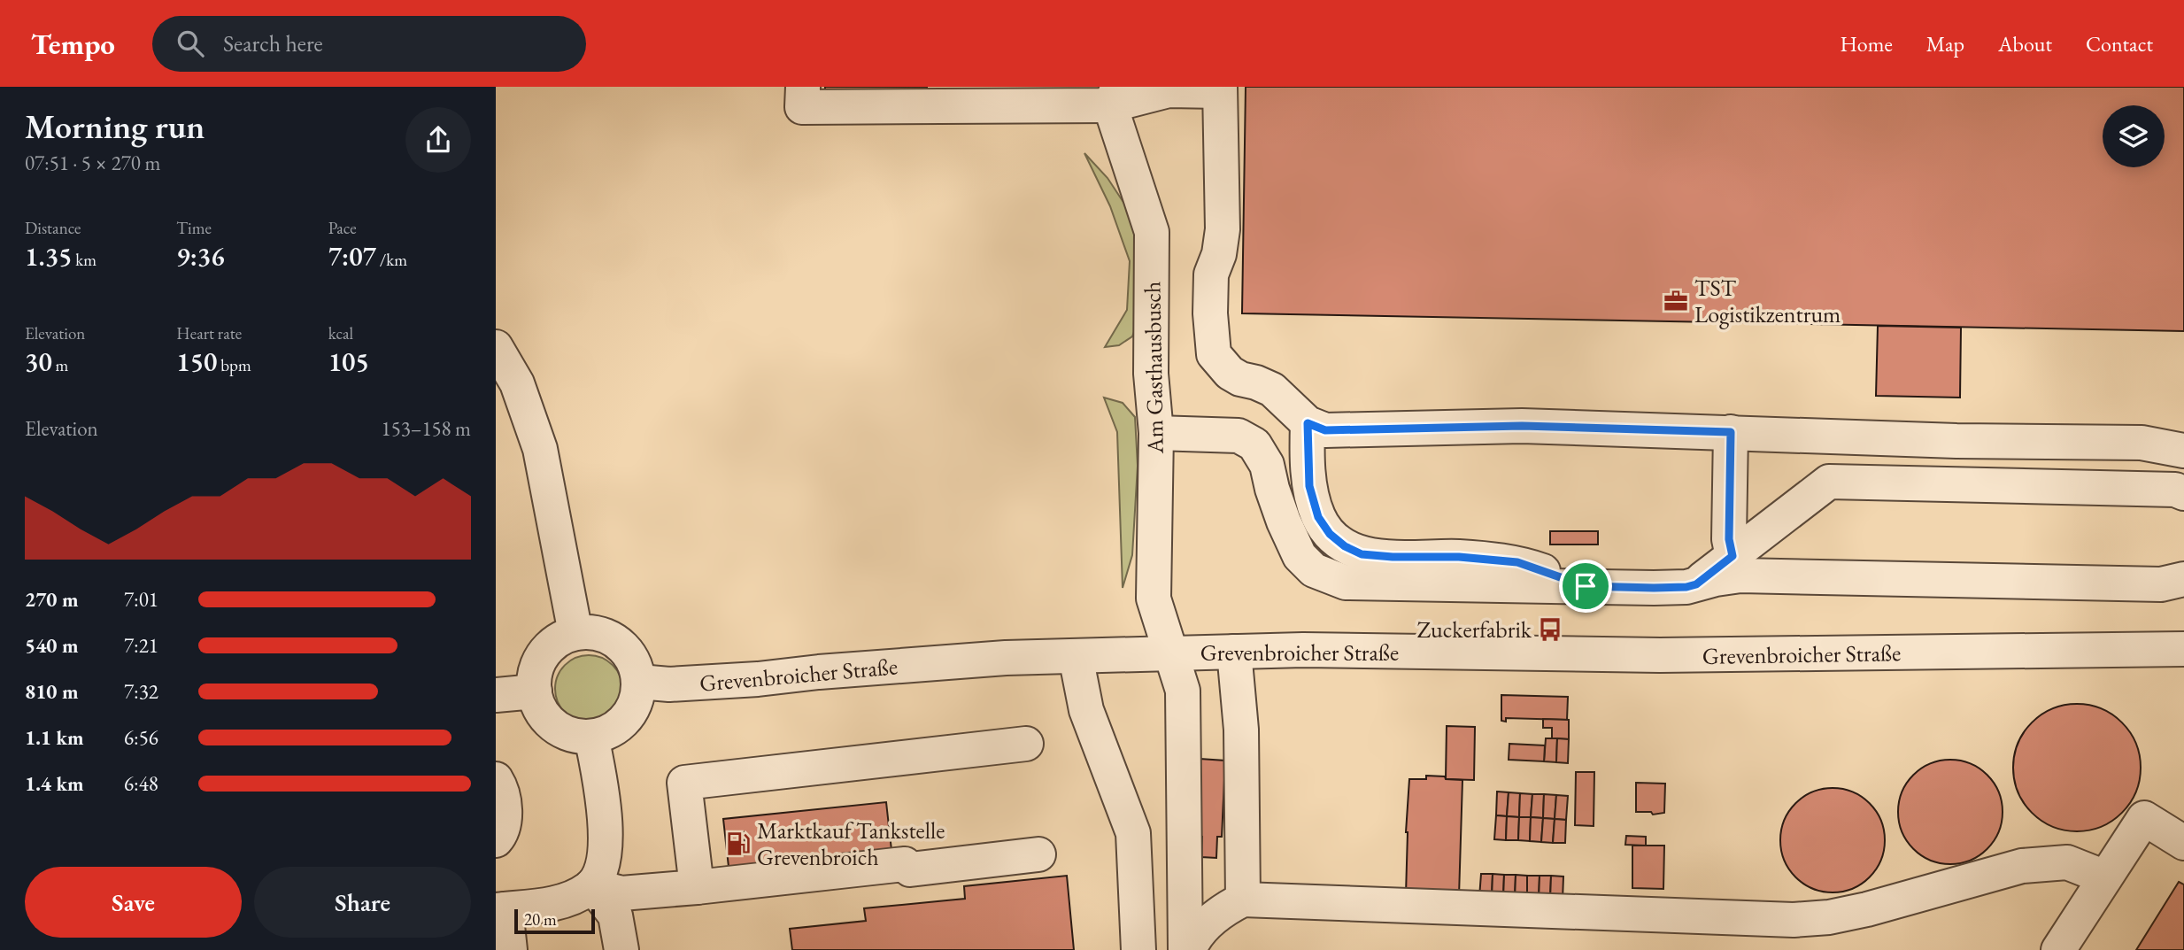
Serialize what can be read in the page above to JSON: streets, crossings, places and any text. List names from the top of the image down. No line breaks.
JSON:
{"streets":{"street":["Am Gasthausbusch","Grevenbroicher Straße"]},"crossings":[["Am Gasthausbusch","Grevenbroicher Straße"]],"places":{"office":["TST Logistikzentrum"],"bus stop":["Zuckerfabrik"],"fuel station":["Marktkauf Tankstelle Grevenbroich"]},"scale_bar":"20 m","page":{"header":"Tempo","search":"Search here","nav":["Home","Map","About","Contact"],"heading":["Morning run","07:51 · 5 × 270 m"],"stats":[["Distance","1.35 km"],["Time","9:36"],["Pace","7:07 /km"],["Elevation","30 m"],["Heart rate","150 bpm"],["kcal","105"]],"chart":["Elevation","153–158 m"],"list":[{"name":"270 m","note":"7:01"},{"name":"540 m","note":"7:21"},{"name":"810 m","note":"7:32"},{"name":"1.1 km","note":"6:56"},{"name":"1.4 km","note":"6:48"}],"buttons":["Save","Share"],"scale":"20 m"}}
